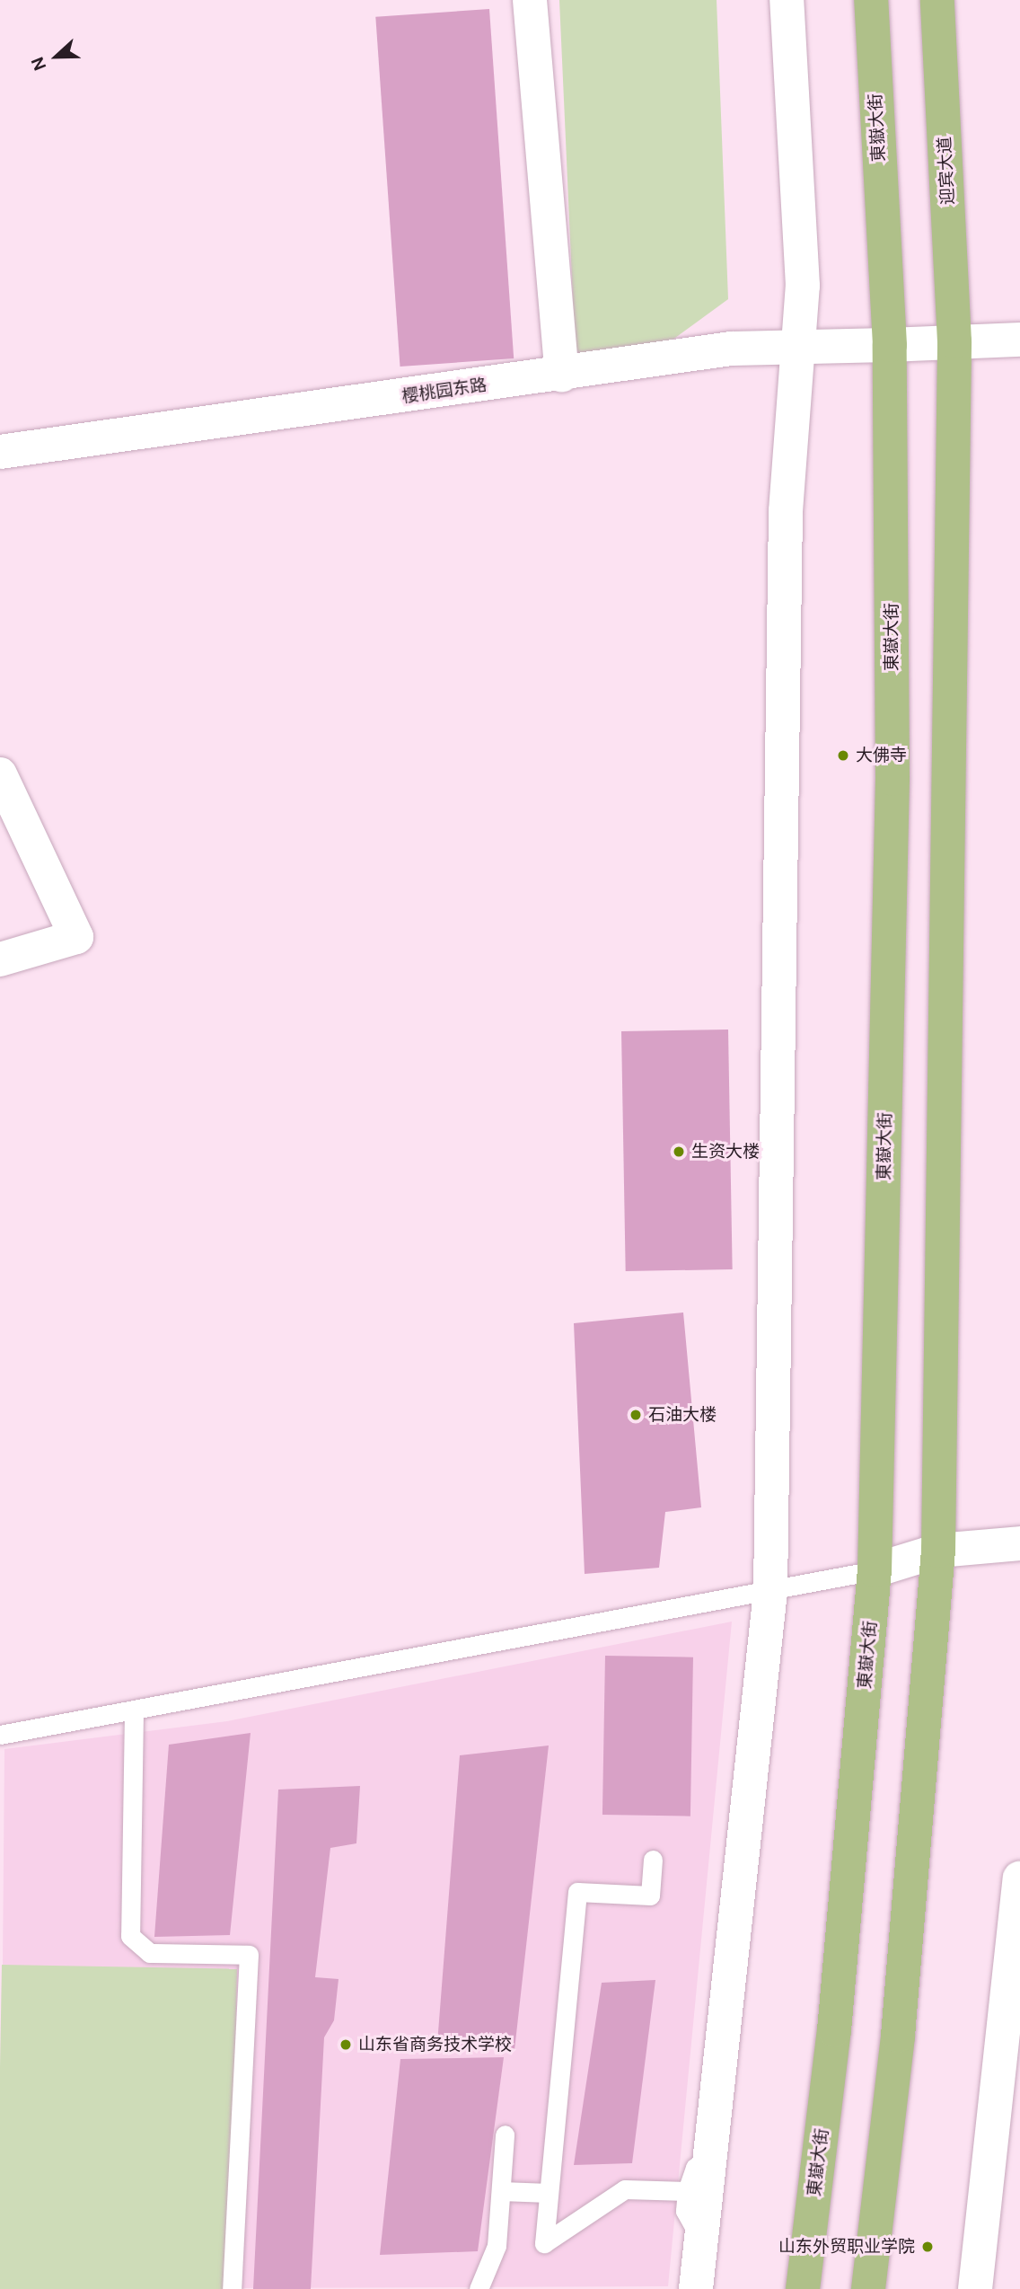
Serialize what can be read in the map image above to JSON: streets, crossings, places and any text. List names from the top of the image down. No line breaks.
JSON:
{"streets":{"main road":["東嶽大街","迎宾大道"],"street":["樱桃园东路"]},"crossings":[["東嶽大街","樱桃园东路"],["迎宾大道","樱桃园东路"]],"places":["大佛寺","生资大楼","石油大楼","山东省商务技术学校","山东外贸职业学院"],"north":"left"}
